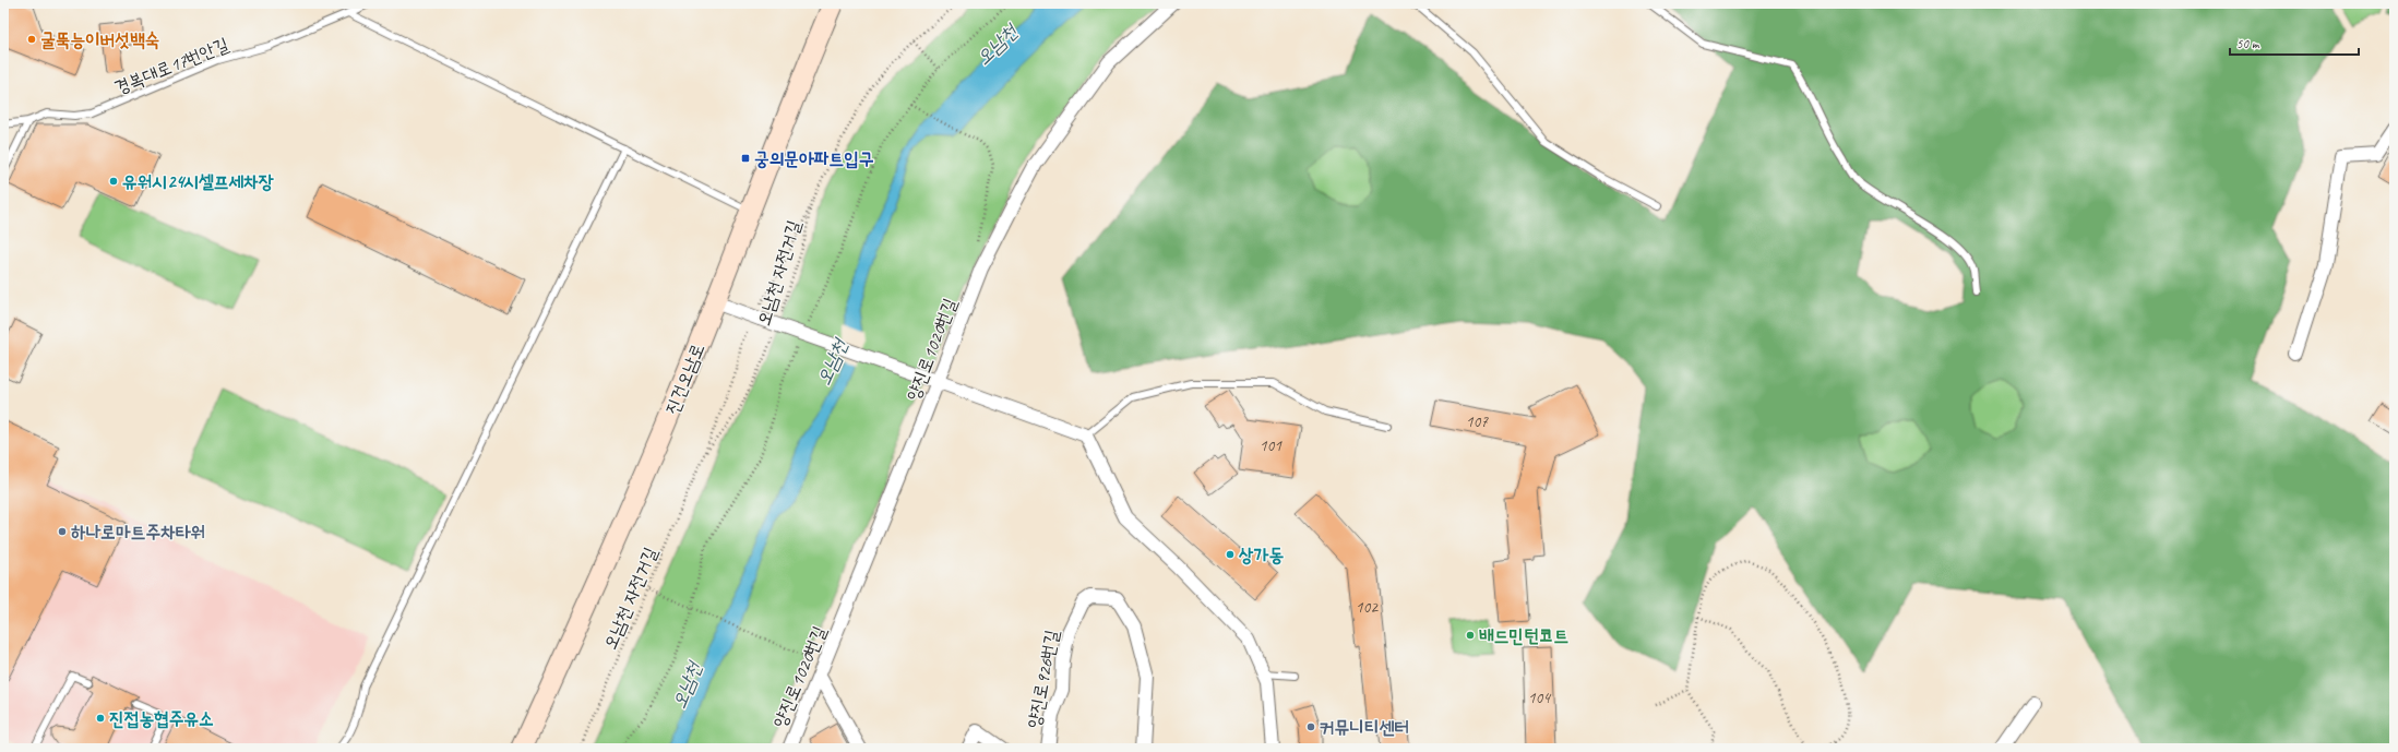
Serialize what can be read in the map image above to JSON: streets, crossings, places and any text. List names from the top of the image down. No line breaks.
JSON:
{"streets":{"main road":["진건오남로"],"street":["양진로1020번길","양진로926번길"],"lane":["경복대로17번안길"],"path":["오남천 자전거길"]},"water":["오남천"],"places":{"other":["굴뚝능이버섯백숙","유워시24시셀프세차장","하나로마트주차타워","상가동","배드민턴코트","진접농협주유소","커뮤니티센터"],"transit":["궁의문아파트입구"]},"house_numbers":["107","101","102","104"],"scale_bar":"50 m"}
